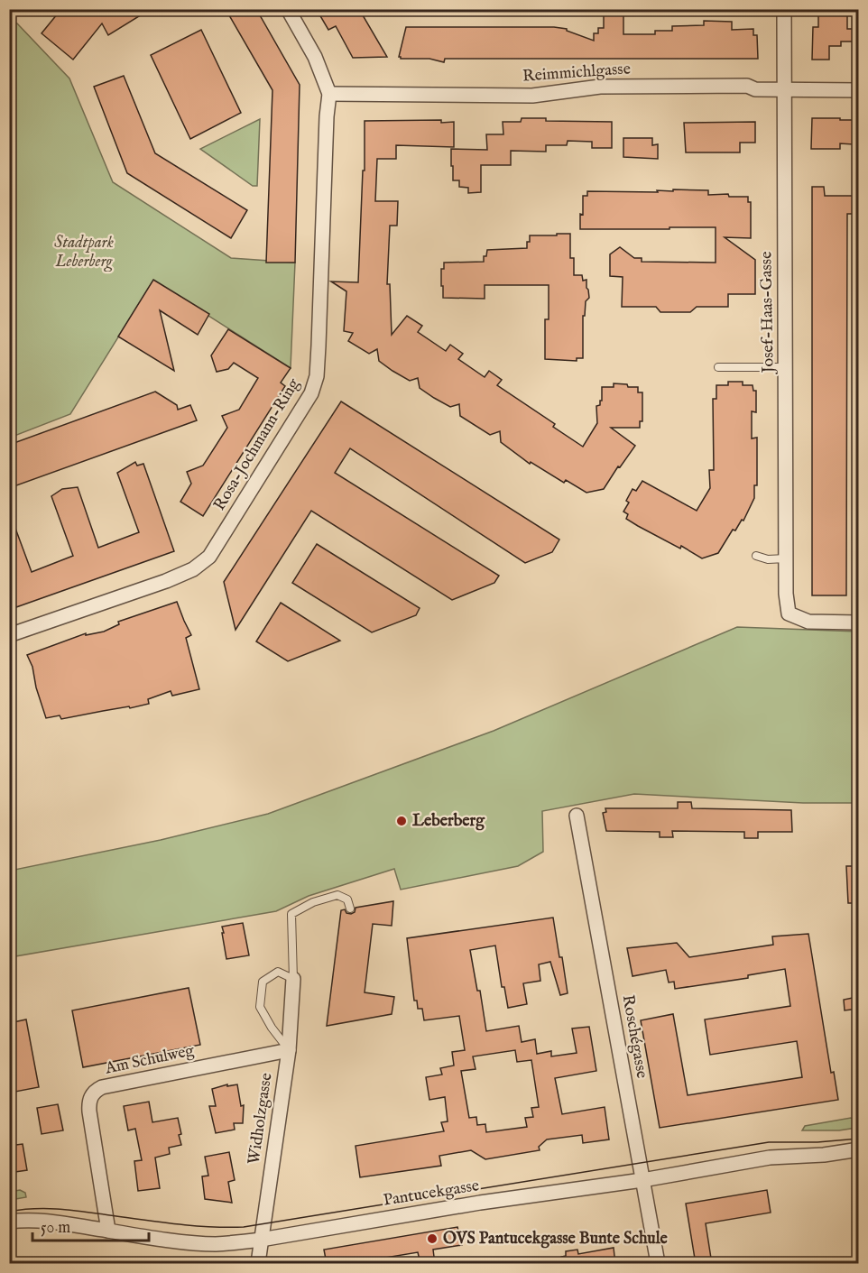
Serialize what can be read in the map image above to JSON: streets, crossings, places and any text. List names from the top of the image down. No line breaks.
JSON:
{"streets":{"street":["Reimmichlgasse","Josef-Haas-Gasse","Rosa-Jochmann-Ring","Roschégasse","Am Schulweg","Widholzgasse","Pantucekgasse"]},"crossings":[["Reimmichlgasse","Josef-Haas-Gasse"],["Reimmichlgasse","Rosa-Jochmann-Ring"],["Roschégasse","Pantucekgasse"],["Am Schulweg","Widholzgasse"],["Am Schulweg","Pantucekgasse"],["Widholzgasse","Pantucekgasse"]],"parks":["Stadtpark Leberberg"],"places":["Leberberg","OVS Pantucekgasse Bunte Schule"],"scale_bar":"50 m"}
